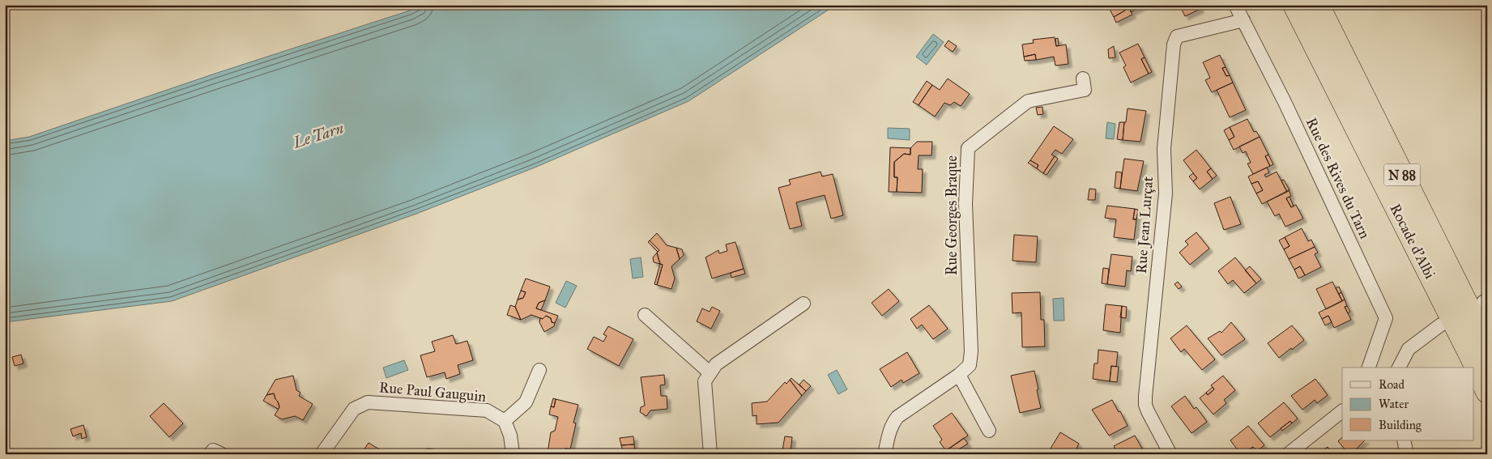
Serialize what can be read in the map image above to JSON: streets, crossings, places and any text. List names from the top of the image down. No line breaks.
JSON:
{"streets":{"highway":["N 88","Rocade d'Albi"],"street":["Rue des Rives du Tarn","Rue Georges Braque","Rue Jean Lurçat","Rue Paul Gauguin"]},"crossings":[["Rue des Rives du Tarn","Rue Jean Lurçat"]],"water":["Le Tarn"],"legend":["Road","Water","Building"]}
